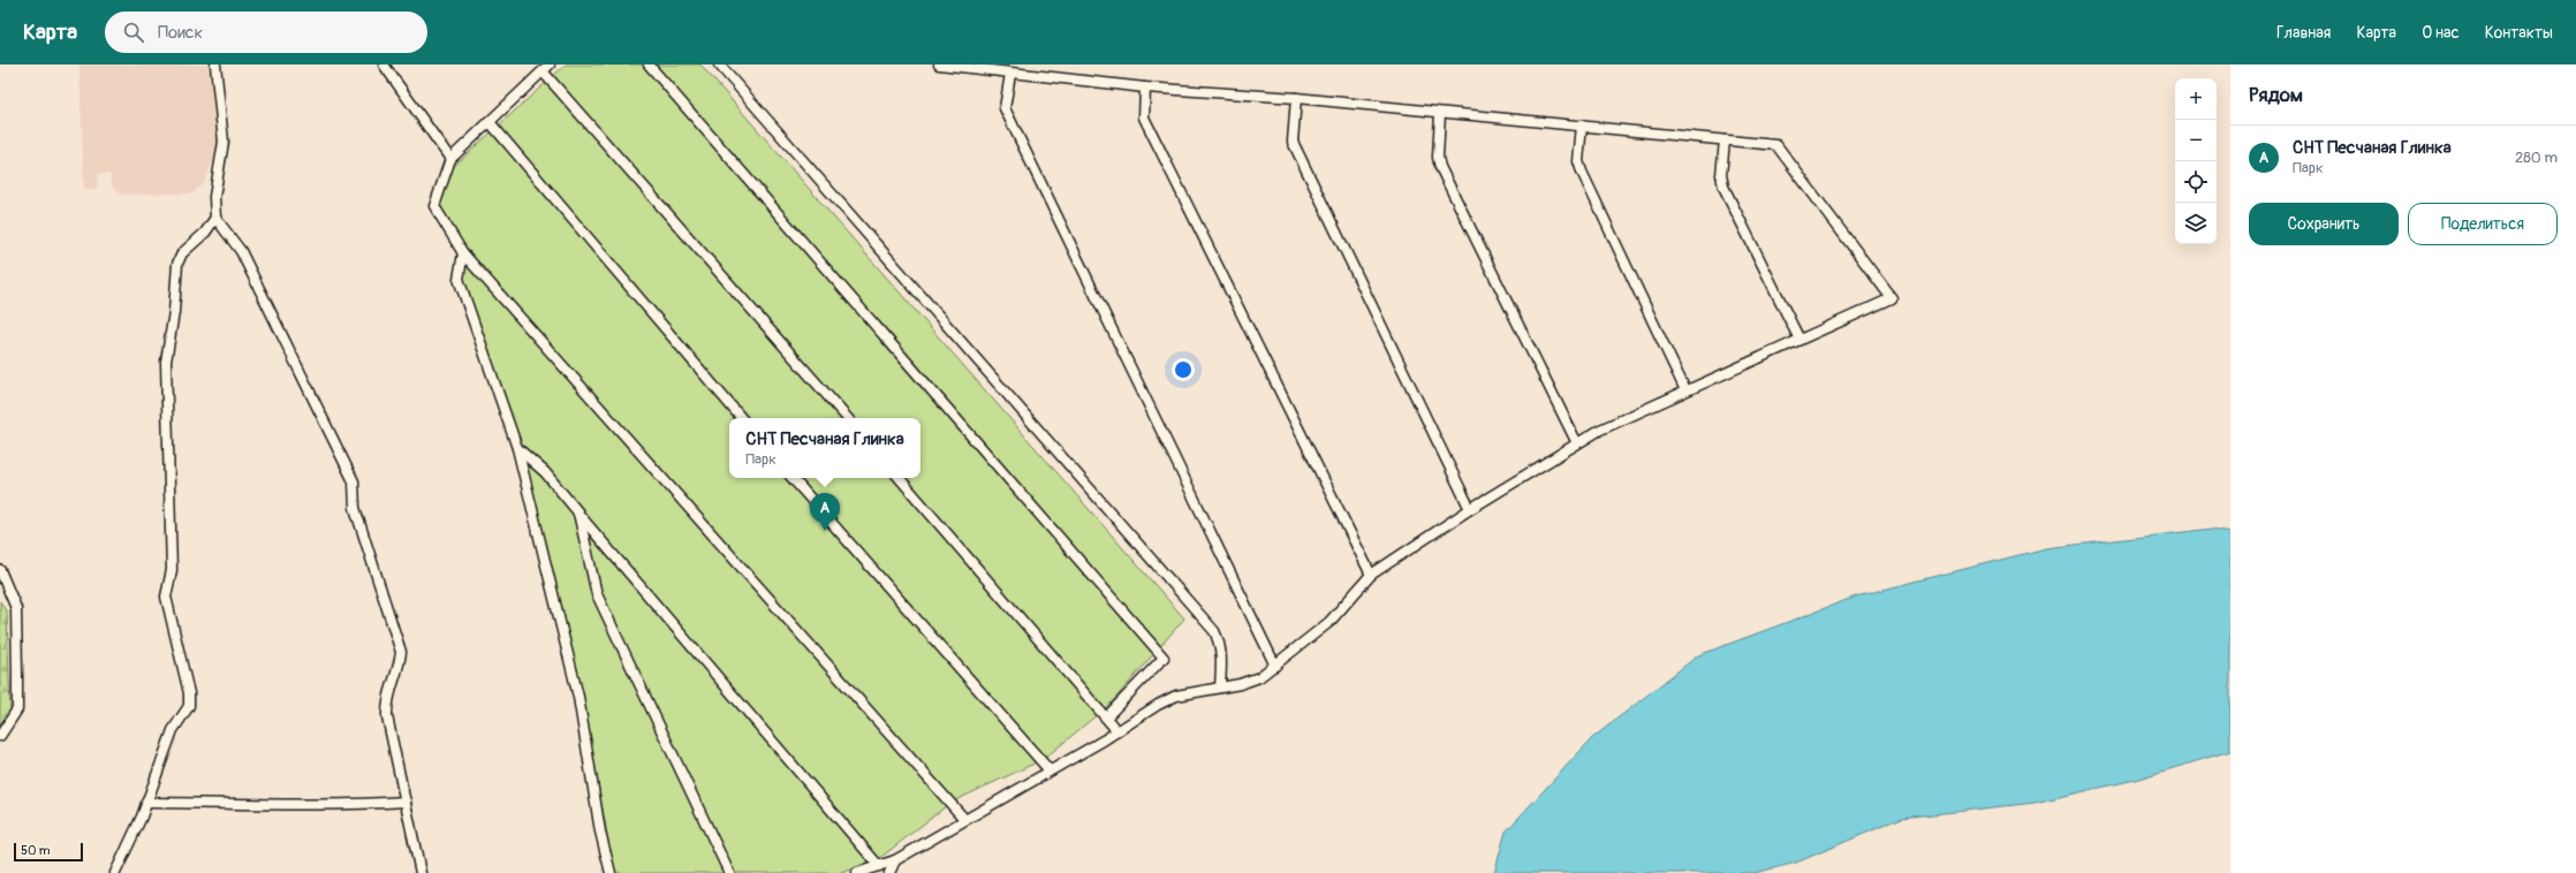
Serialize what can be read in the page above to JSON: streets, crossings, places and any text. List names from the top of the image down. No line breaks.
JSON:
{"scale_bar":"50 m","page":{"header":"Карта","search":"Поиск","nav":["Главная","Карта","О нас","Контакты"],"heading":"Рядом","map_buttons":["+","−"],"list":[{"mark":"A","name":"СНТ Песчаная Глинка","note":"Парк","value":"280 m"}],"buttons":["Сохранить","Поделиться"],"popup":["СНТ Песчаная Глинка","Парк"],"pins":"A","scale":"50 m"}}
